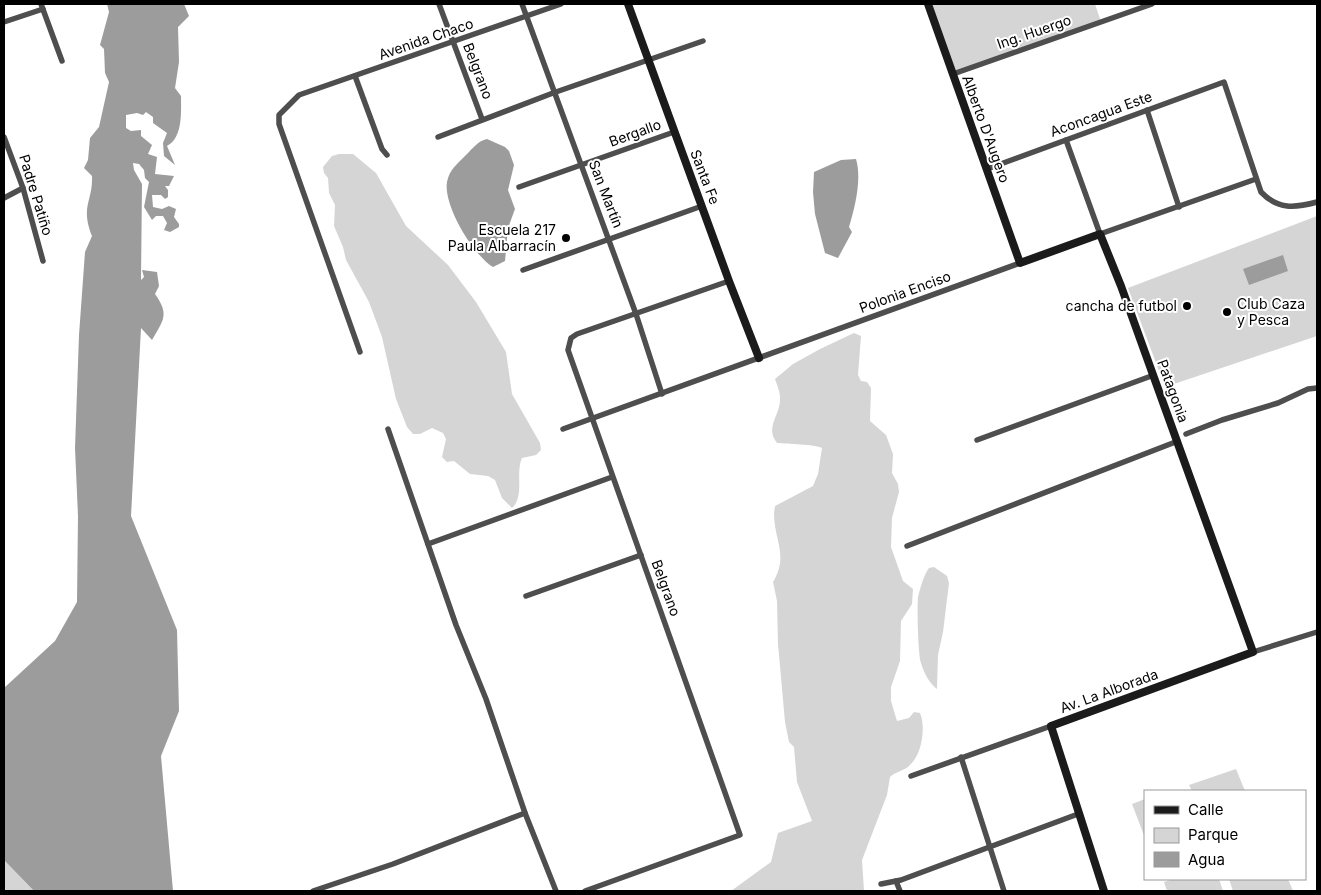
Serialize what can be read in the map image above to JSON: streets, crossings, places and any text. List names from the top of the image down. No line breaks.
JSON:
{"streets":{"main road":["Alberto D'Augero","Santa Fe","Polonia Enciso","Patagonia","Av. La Alborada"],"street":["Ing. Huergo","Avenida Chaco","Belgrano","Aconcagua Este","Bergallo","San Martín","Padre Patiño"]},"crossings":[["Ing. Huergo","Alberto D'Augero"],["Avenida Chaco","Belgrano"],["Avenida Chaco","San Martín"],["Belgrano","San Martín"],["Belgrano","Polonia Enciso"],["Aconcagua Este","Alberto D'Augero"],["Aconcagua Este","Polonia Enciso"],["Aconcagua Este","Patagonia"],["Alberto D'Augero","Polonia Enciso"],["Bergallo","Santa Fe"],["Bergallo","San Martín"],["Santa Fe","Polonia Enciso"],["San Martín","Polonia Enciso"],["Polonia Enciso","Patagonia"],["Patagonia","Av. La Alborada"]],"places":["Escuela 217 Paula Albarracín","cancha de futbol","Club Caza y Pesca"],"legend":["Calle","Parque","Agua"]}
